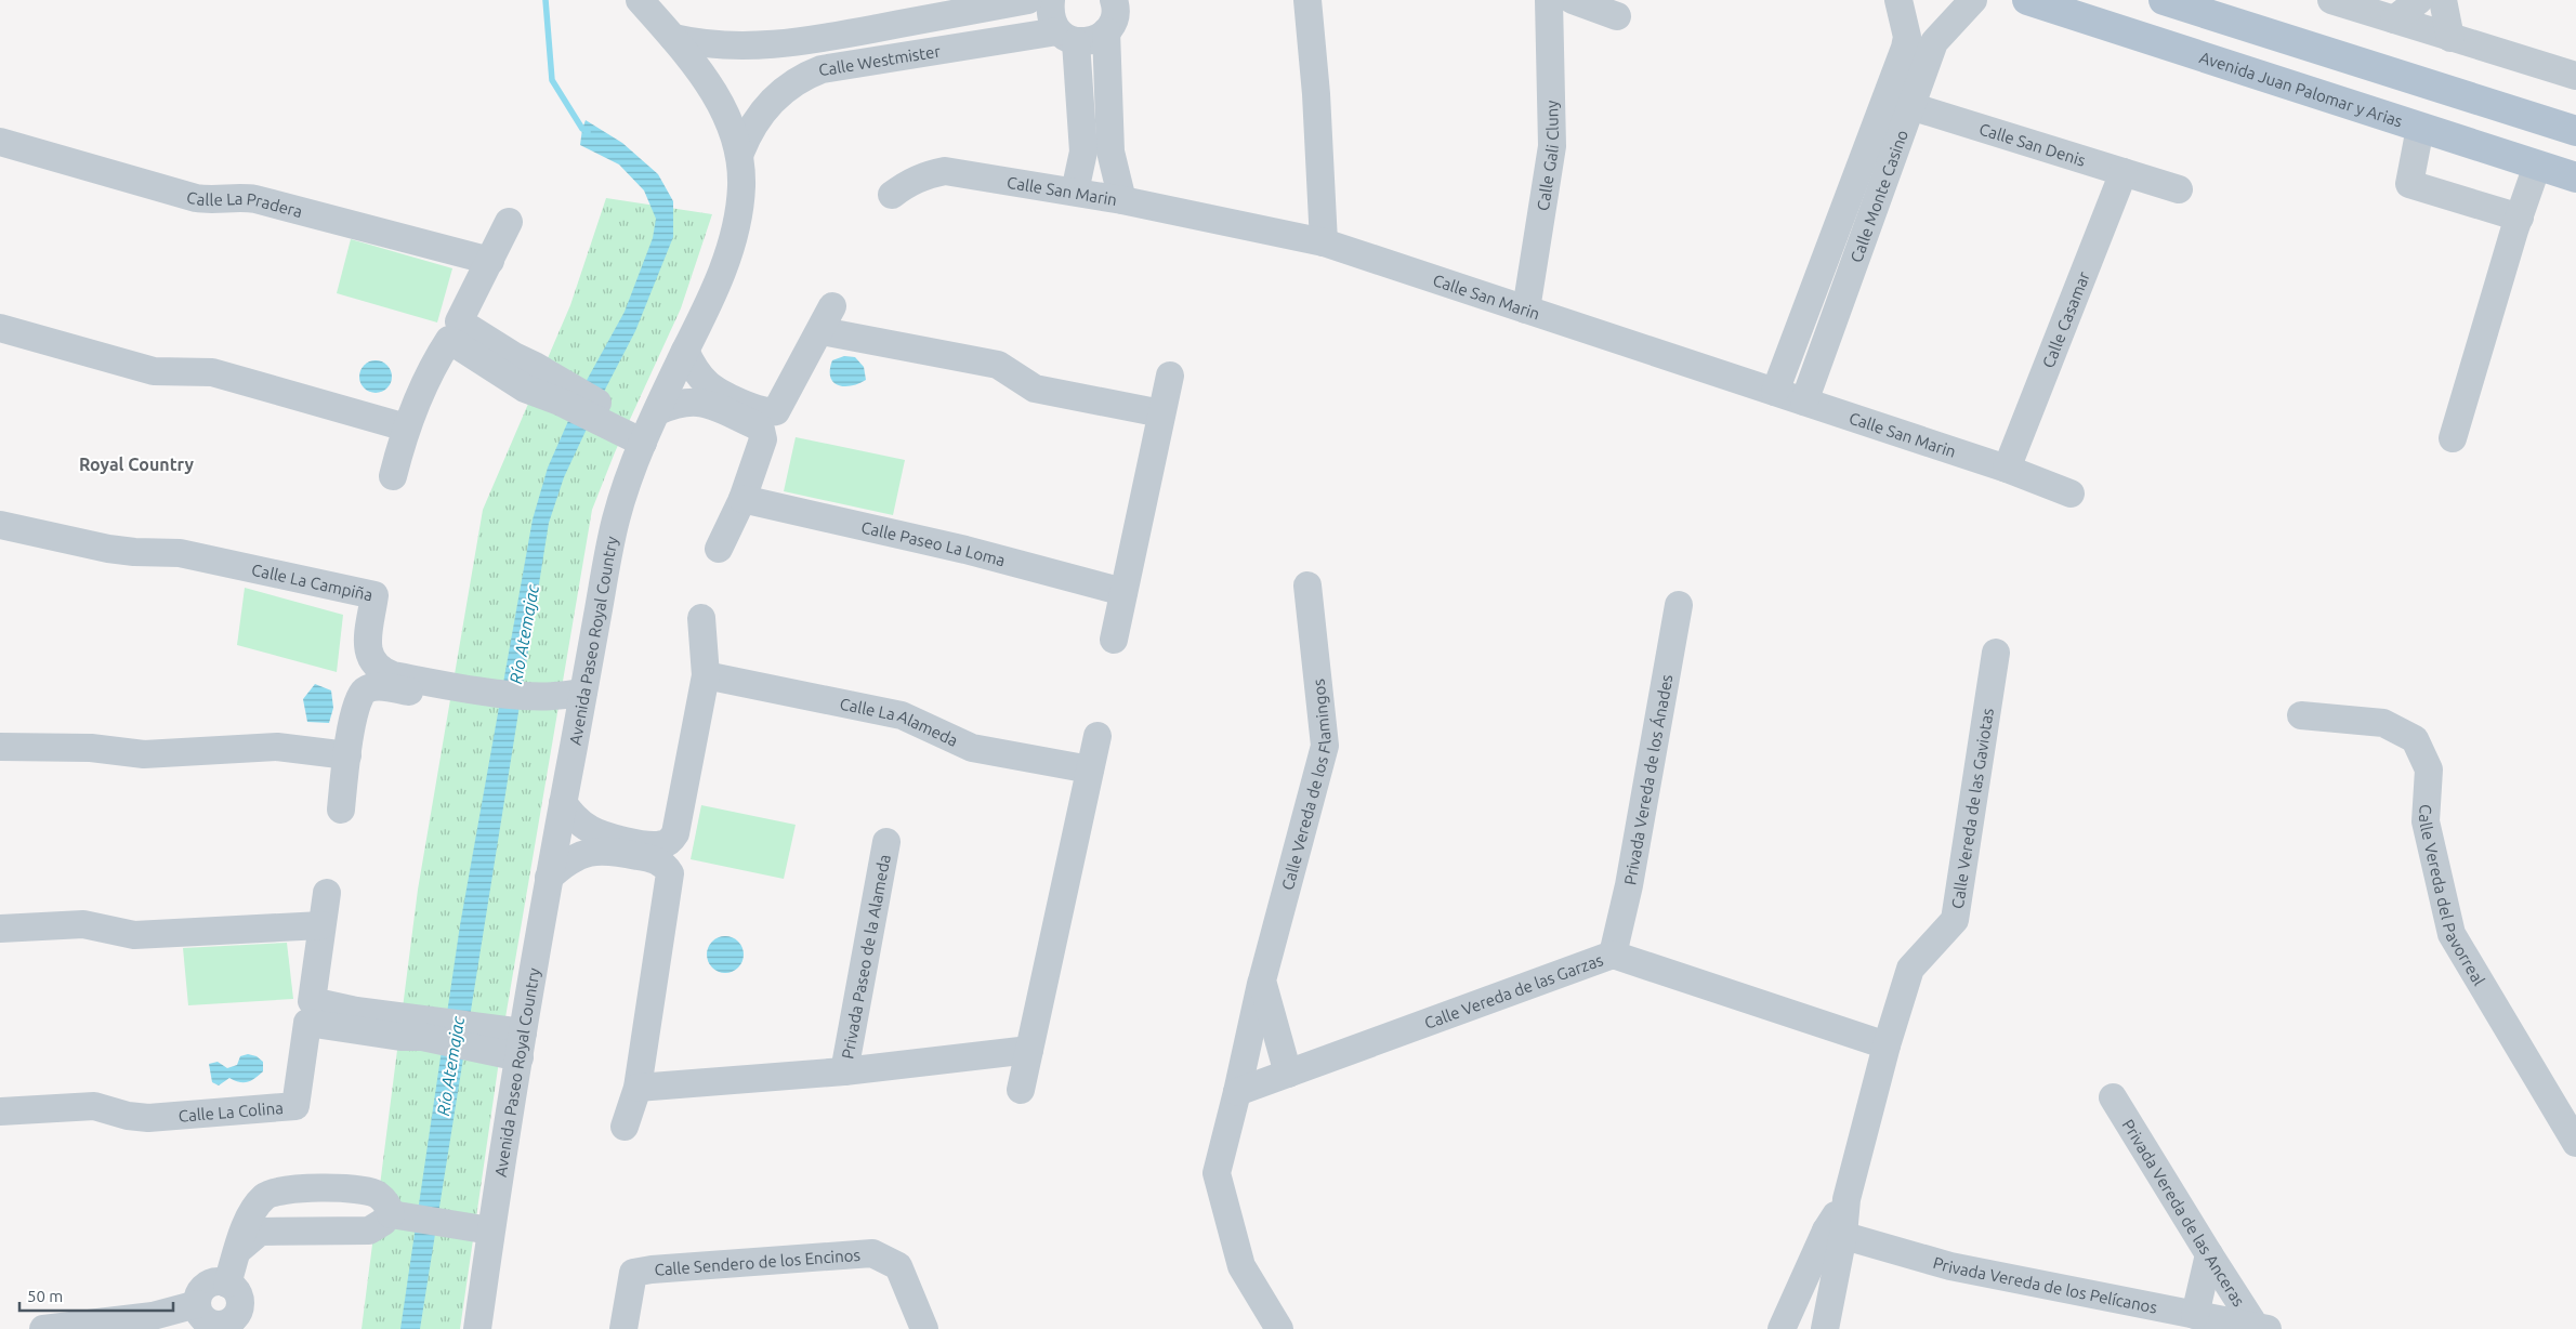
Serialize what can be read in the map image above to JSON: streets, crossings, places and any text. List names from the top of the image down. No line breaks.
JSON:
{"streets":{"main road":["Avenida Juan Palomar y Arias"],"street":["Calle Westmister","Calle San Denis","Calle Gali Cluny","Calle San Marin","Calle Monte Casino","Calle La Pradera","Calle Casamar","Calle Paseo La Loma","Calle La Campiña","Avenida Paseo Royal Country","Calle La Alameda","Privada Vereda de los Ánades","Calle Vereda de los Flamingos","Calle Vereda de las Gaviotas","Calle Vereda del Pavorreal","Privada Paseo de la Alameda","Calle Vereda de las Garzas","Calle La Colina","Privada Vereda de las Anceras","Calle Sendero de los Encinos","Privada Vereda de los Pelícanos"]},"crossings":[["Calle Westmister","Avenida Paseo Royal Country"],["Calle San Denis","Calle Monte Casino"],["Calle San Denis","Calle Casamar"],["Calle Gali Cluny","Calle San Marin"],["Calle San Marin","Calle Monte Casino"],["Calle San Marin","Calle Casamar"],["Calle La Campiña","Avenida Paseo Royal Country"],["Avenida Paseo Royal Country","Calle La Colina"],["Privada Vereda de los Ánades","Calle Vereda de las Garzas"],["Calle Vereda de los Flamingos","Calle Vereda de las Garzas"],["Calle Vereda de las Gaviotas","Calle Vereda de las Garzas"],["Calle Vereda de las Gaviotas","Privada Vereda de los Pelícanos"],["Privada Vereda de las Anceras","Privada Vereda de los Pelícanos"]],"districts":["Royal Country"],"water":["Río Atemajac"],"scale_bar":"50 m"}
